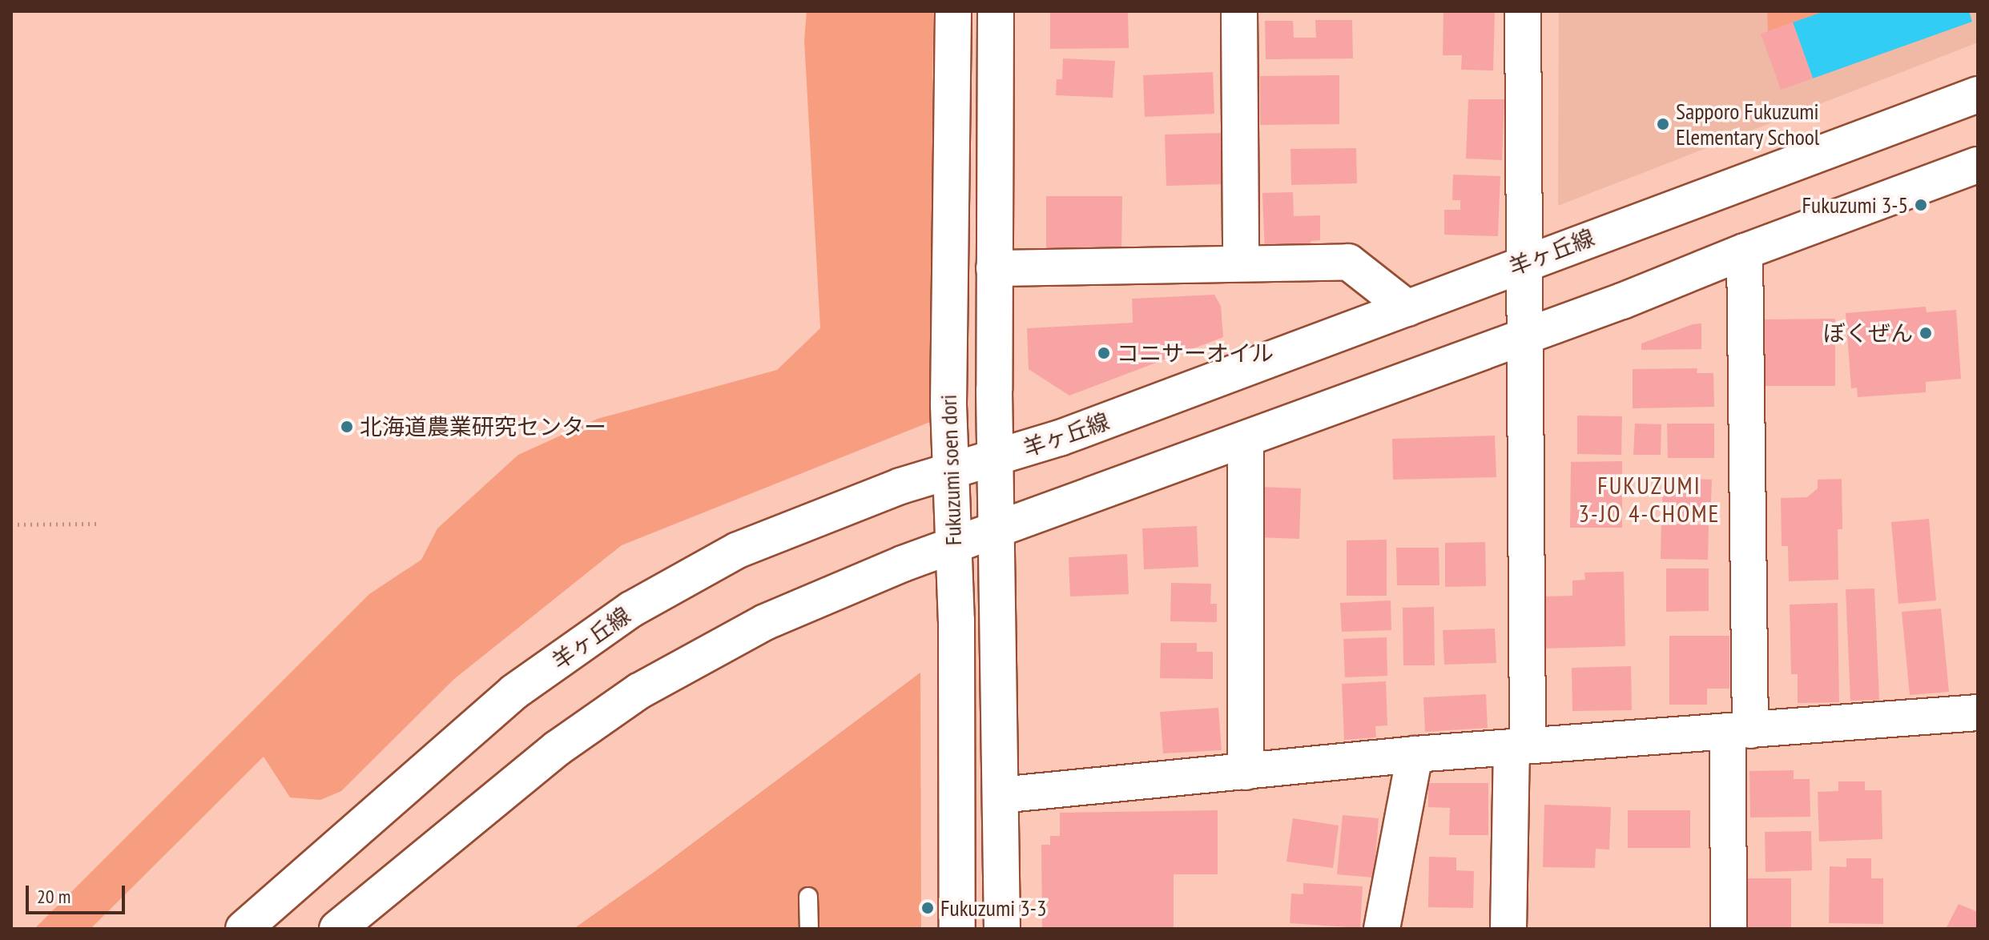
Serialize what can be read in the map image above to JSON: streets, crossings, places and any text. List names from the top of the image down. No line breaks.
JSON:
{"streets":{"main road":["羊ヶ丘線","Fukuzumi soen dori"]},"crossings":[["羊ヶ丘線","Fukuzumi soen dori"]],"districts":["FUKUZUMI 3-JO 4-CHOME"],"places":["Sapporo Fukuzumi Elementary School","Fukuzumi 3-5","ぼくぜん","コニサーオイル","北海道農業研究センター","Fukuzumi 3-3"],"scale_bar":"20 m"}
